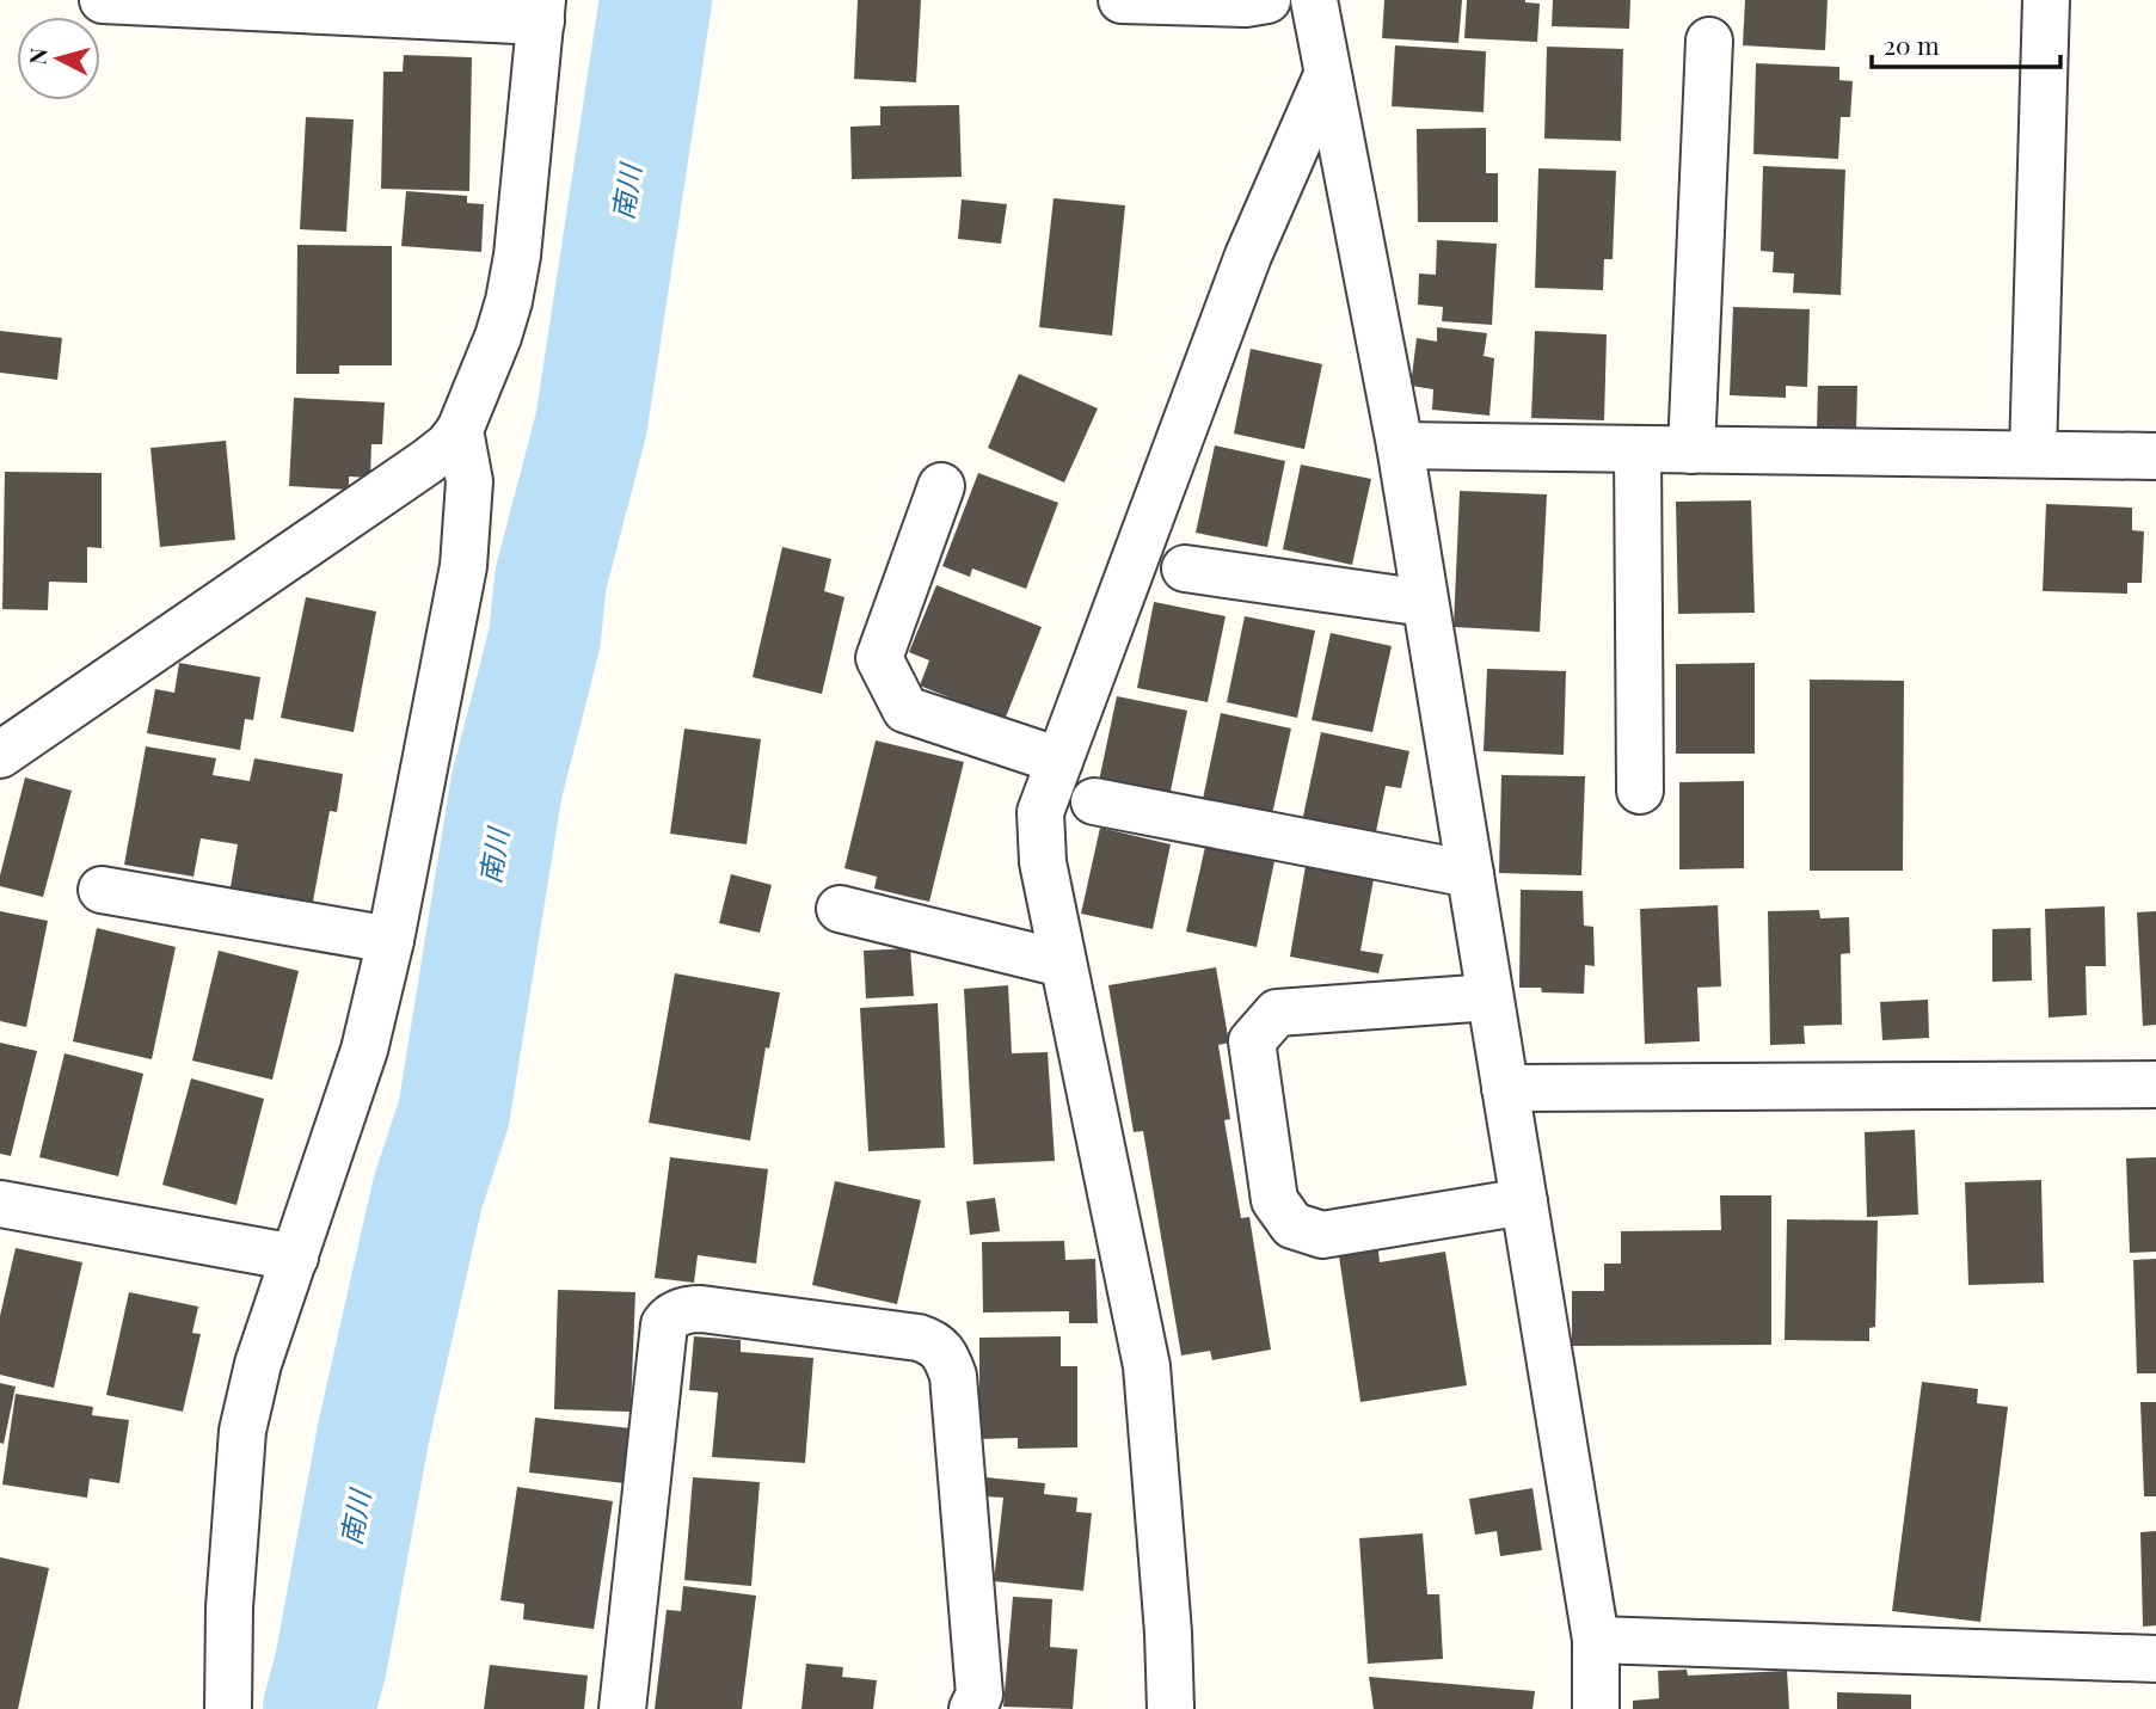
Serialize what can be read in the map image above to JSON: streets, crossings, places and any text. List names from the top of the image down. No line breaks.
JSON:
{"water":["南川"],"scale_bar":"20 m","north":"left"}
